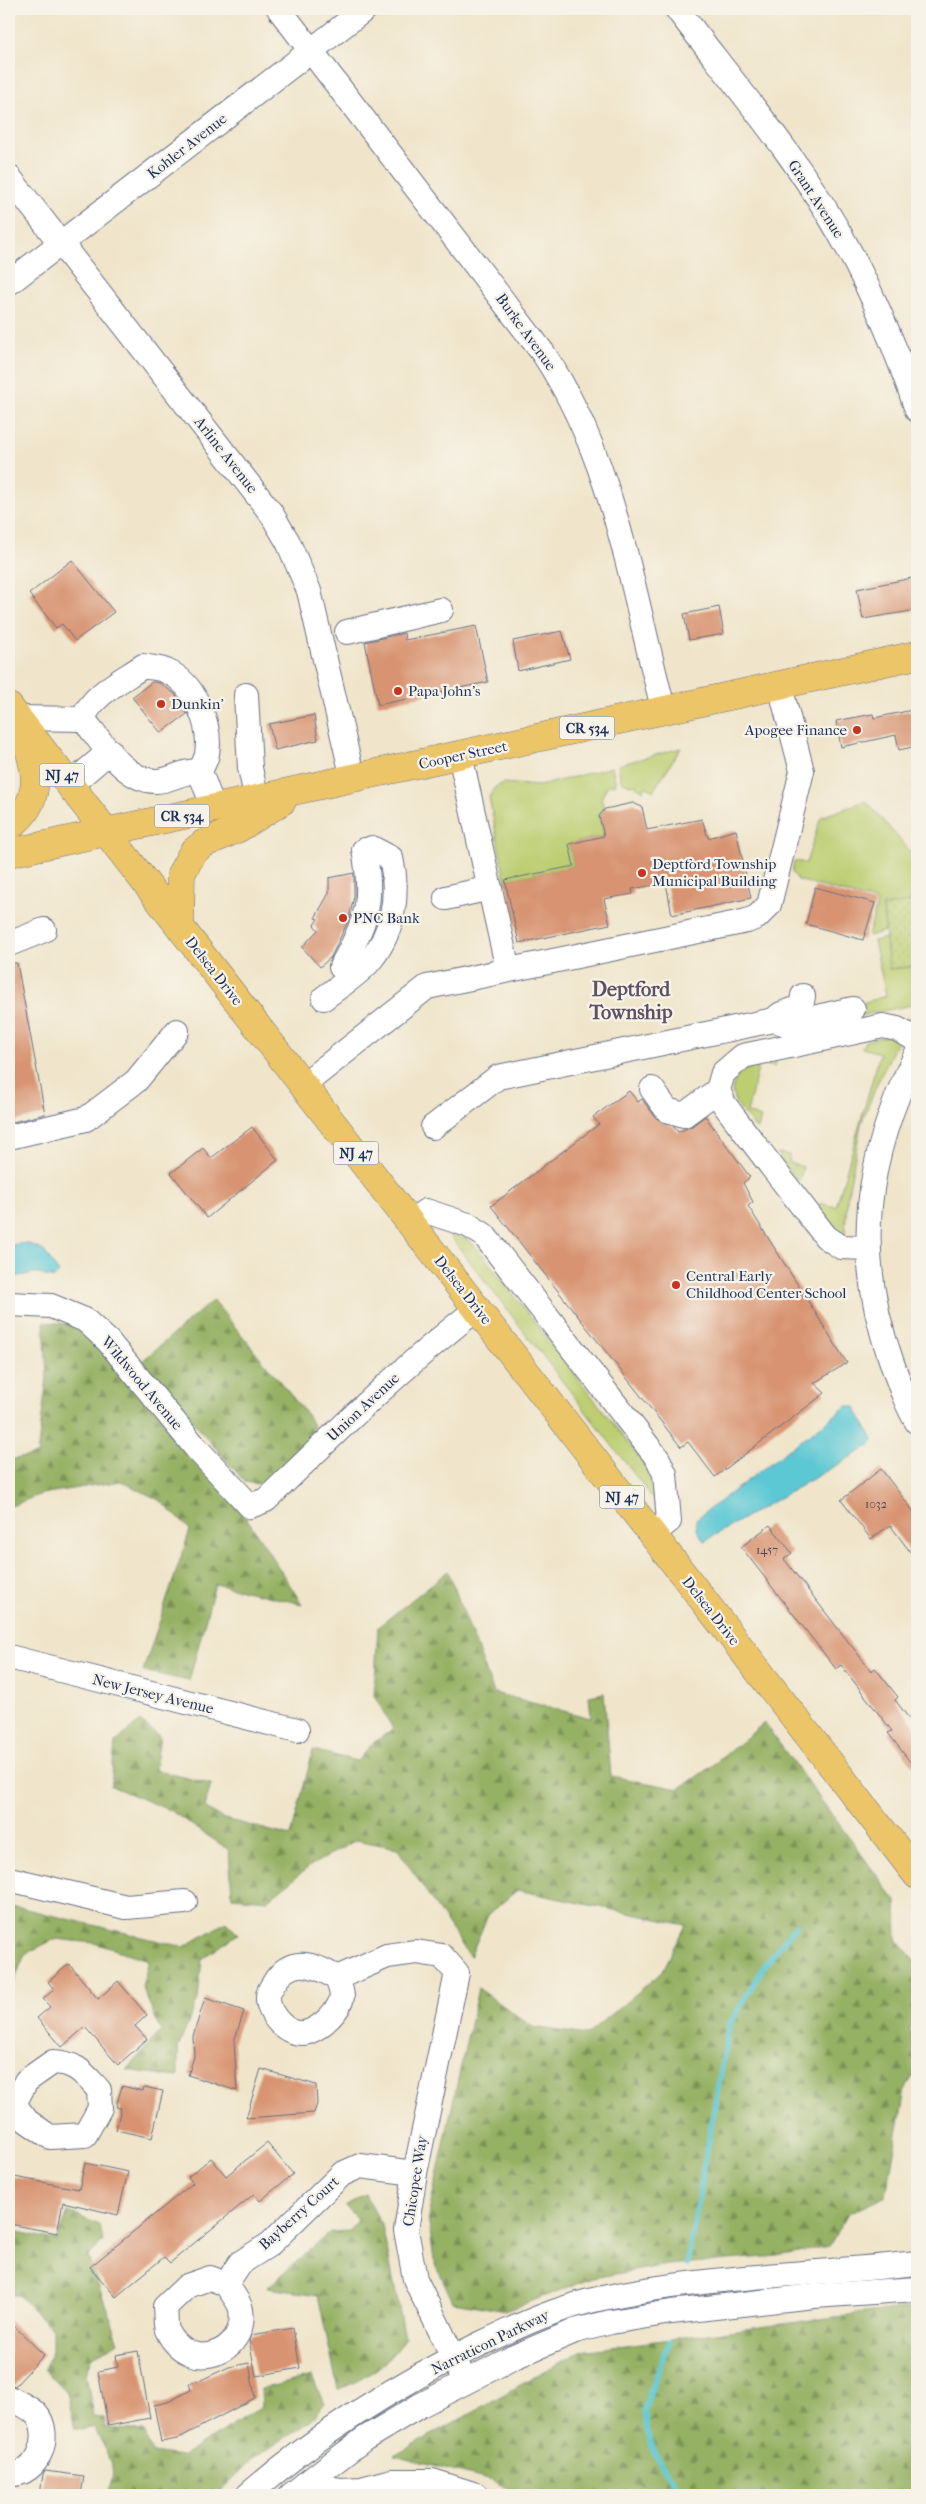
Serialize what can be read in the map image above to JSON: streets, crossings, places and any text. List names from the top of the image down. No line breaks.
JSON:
{"streets":{"main road":["CR 534","Cooper Street","NJ 47","Delsea Drive"],"street":["Kohler Avenue","Grant Avenue","Burke Avenue","Arline Avenue","Wildwood Avenue","Union Avenue","New Jersey Avenue","Chicopee Way","Bayberry Court","Narraticon Parkway"]},"crossings":[["Kohler Avenue","Burke Avenue"],["Kohler Avenue","Arline Avenue"],["Burke Avenue","Cooper Street"],["Arline Avenue","Cooper Street"],["Cooper Street","Delsea Drive"],["Delsea Drive","Union Avenue"],["Wildwood Avenue","Union Avenue"],["Chicopee Way","Bayberry Court"],["Chicopee Way","Narraticon Parkway"]],"districts":["Deptford Township"],"places":["Papa John's","Dunkin'","Apogee Finance","Deptford Township Municipal Building","PNC Bank","Central Early Childhood Center School"],"house_numbers":["1032","1457"]}
